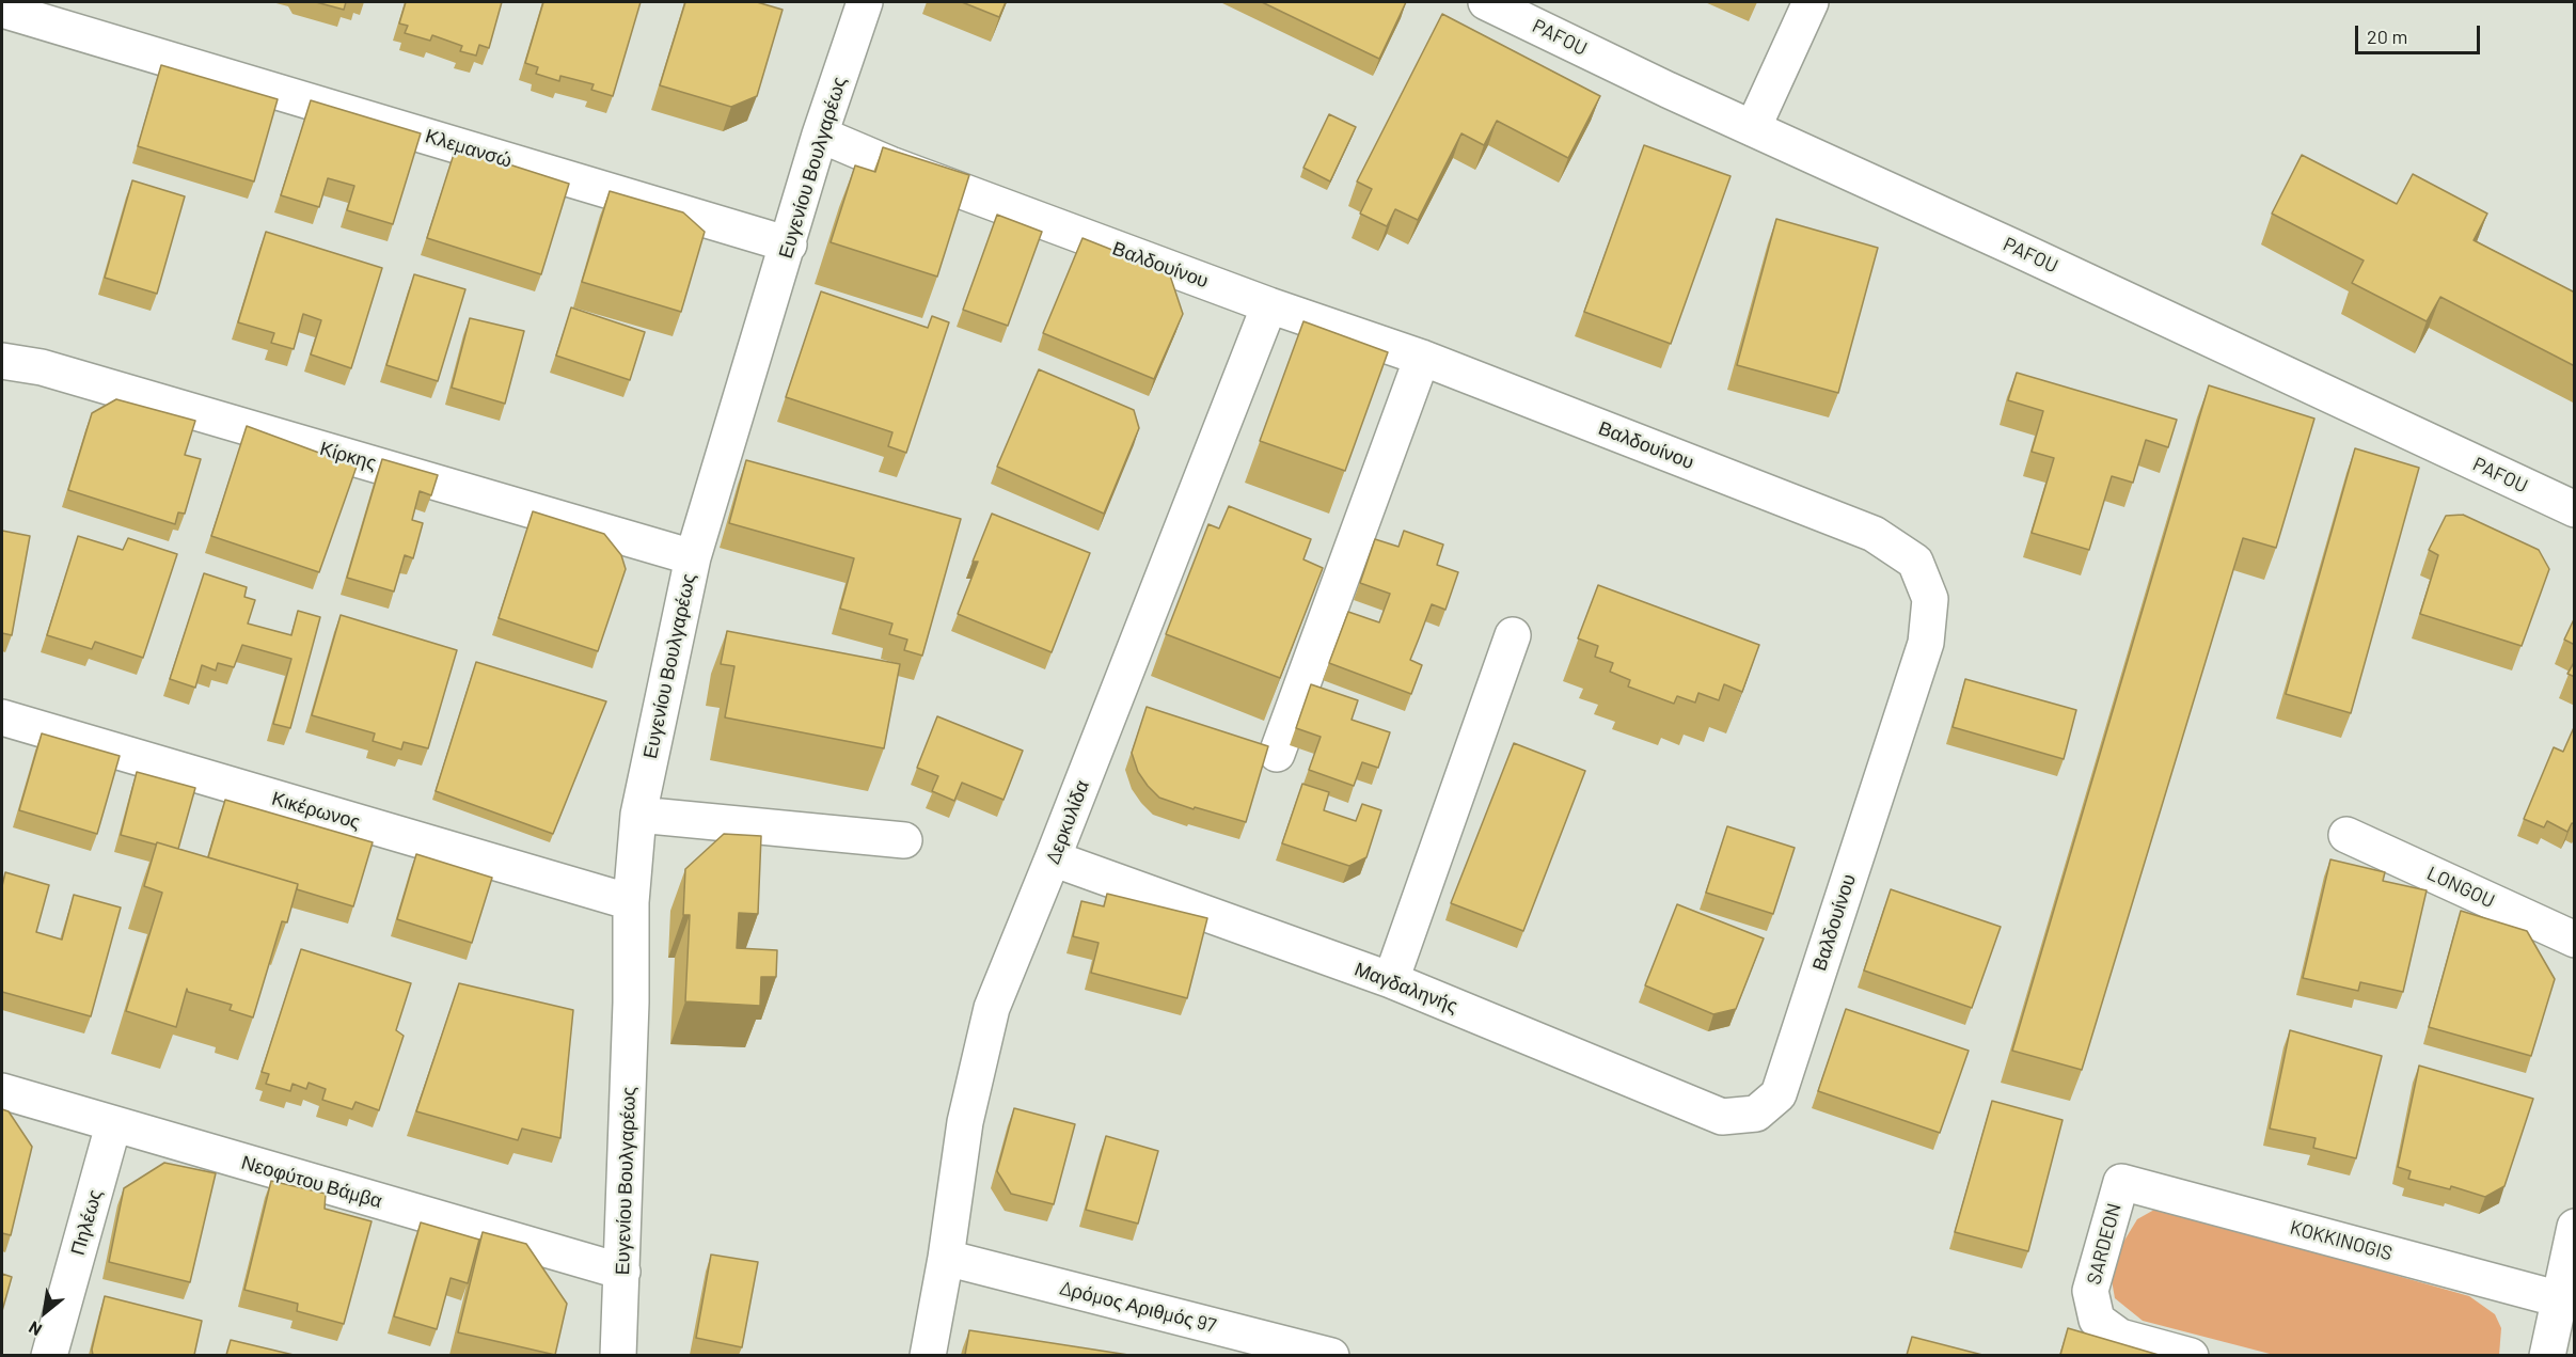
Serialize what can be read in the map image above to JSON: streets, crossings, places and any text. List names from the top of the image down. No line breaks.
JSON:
{"streets":{"street":["PAFOU","Κλεμανσώ","Ευγενίου Βουλγαρέως","Βαλδουίνου","Κίρκης","Κικέρωνος","Δερκυλίδα","LONGOU","Μαγδαληνής","Νεοφύτου Βάμβα","Πηλέως","KOKKINOGIS","SARDEON","Δρόμος Αριθμός 97"]},"crossings":[["Κλεμανσώ","Ευγενίου Βουλγαρέως"],["Ευγενίου Βουλγαρέως","Βαλδουίνου"],["Ευγενίου Βουλγαρέως","Κίρκης"],["Ευγενίου Βουλγαρέως","Κικέρωνος"],["Ευγενίου Βουλγαρέως","Νεοφύτου Βάμβα"],["Βαλδουίνου","Δερκυλίδα"],["Βαλδουίνου","Μαγδαληνής"],["Δερκυλίδα","Μαγδαληνής"],["Δερκυλίδα","Δρόμος Αριθμός 97"],["Νεοφύτου Βάμβα","Πηλέως"],["KOKKINOGIS","SARDEON"]],"scale_bar":"20 m","north":"bottom left"}
